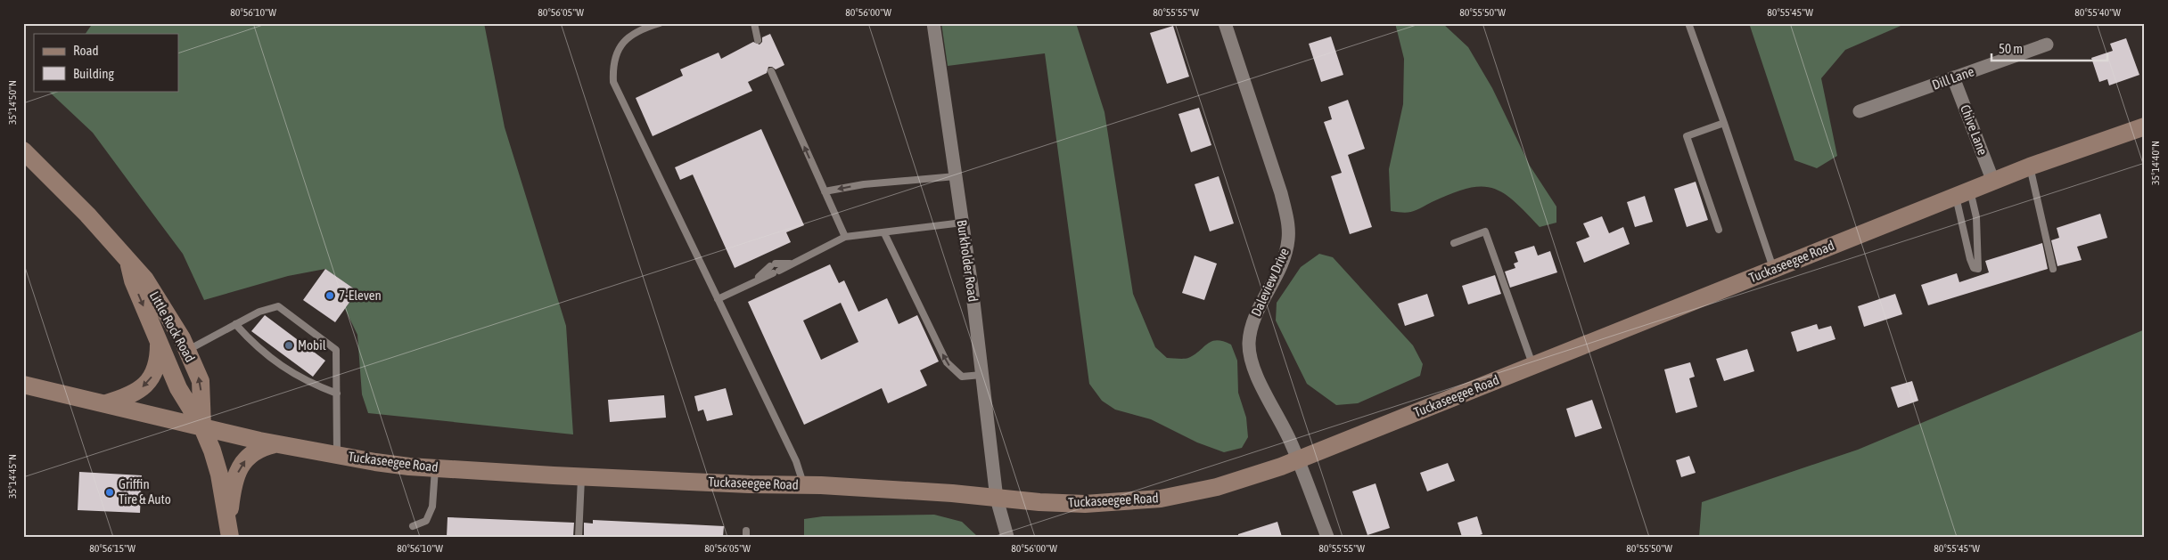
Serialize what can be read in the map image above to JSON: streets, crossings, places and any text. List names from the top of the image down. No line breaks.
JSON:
{"streets":{"street":["Dill Lane","Chive Lane","Burkholder Road","Tuckaseegee Road","Daleview Drive","Little Rock Road"]},"crossings":[["Dill Lane","Chive Lane"],["Chive Lane","Tuckaseegee Road"],["Burkholder Road","Tuckaseegee Road"],["Tuckaseegee Road","Daleview Drive"],["Tuckaseegee Road","Little Rock Road"]],"places":["7-Eleven","Mobil","Griffin Tire & Auto"],"legend":["Road","Building"],"scale_bar":"50 m","coordinates":["80°56'10\"W","80°56'05\"W","80°56'00\"W","80°55'55\"W","80°55'50\"W","80°55'45\"W","80°55'40\"W","35°14'50\"N","35°14'40\"N","35°14'45\"N","80°56'15\"W"]}
